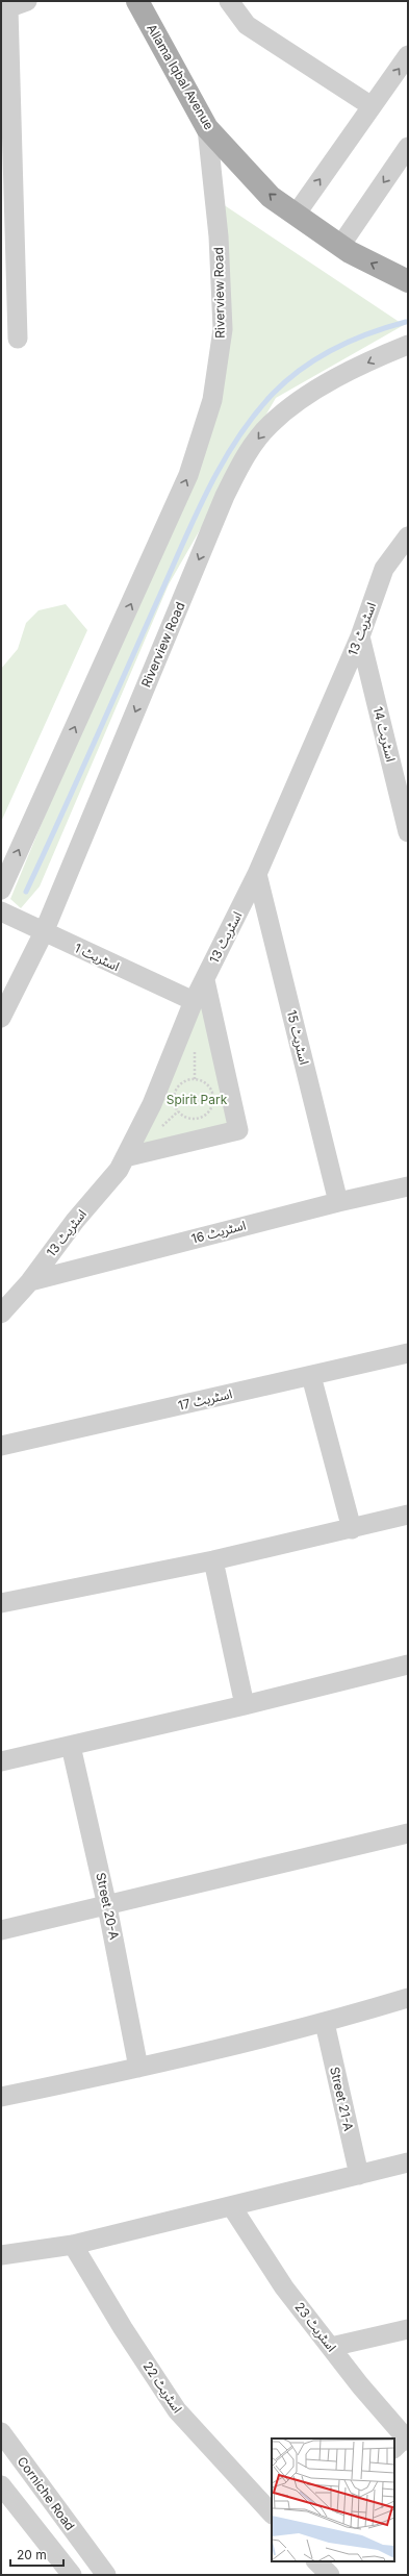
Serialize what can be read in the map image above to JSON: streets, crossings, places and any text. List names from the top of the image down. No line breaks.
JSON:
{"streets":{"main road":["Allama Iqbal Avenue"],"street":["Riverview Road","اسٹریٹ 13","اسٹریٹ 14","اسٹریٹ 1","اسٹریٹ 15","اسٹریٹ 16","اسٹریٹ 17","Street 20-A","Street 21-A","اسٹریٹ 23","اسٹریٹ 22","Corniche Road"]},"crossings":[["Allama Iqbal Avenue","Riverview Road"],["Riverview Road","اسٹریٹ 1"],["اسٹریٹ 13","اسٹریٹ 14"],["اسٹریٹ 13","اسٹریٹ 1"],["اسٹریٹ 13","اسٹریٹ 15"],["اسٹریٹ 13","اسٹریٹ 16"],["اسٹریٹ 15","اسٹریٹ 16"]],"one_way":["Allama Iqbal Avenue"],"parks":["Spirit Park"],"scale_bar":"20 m"}
